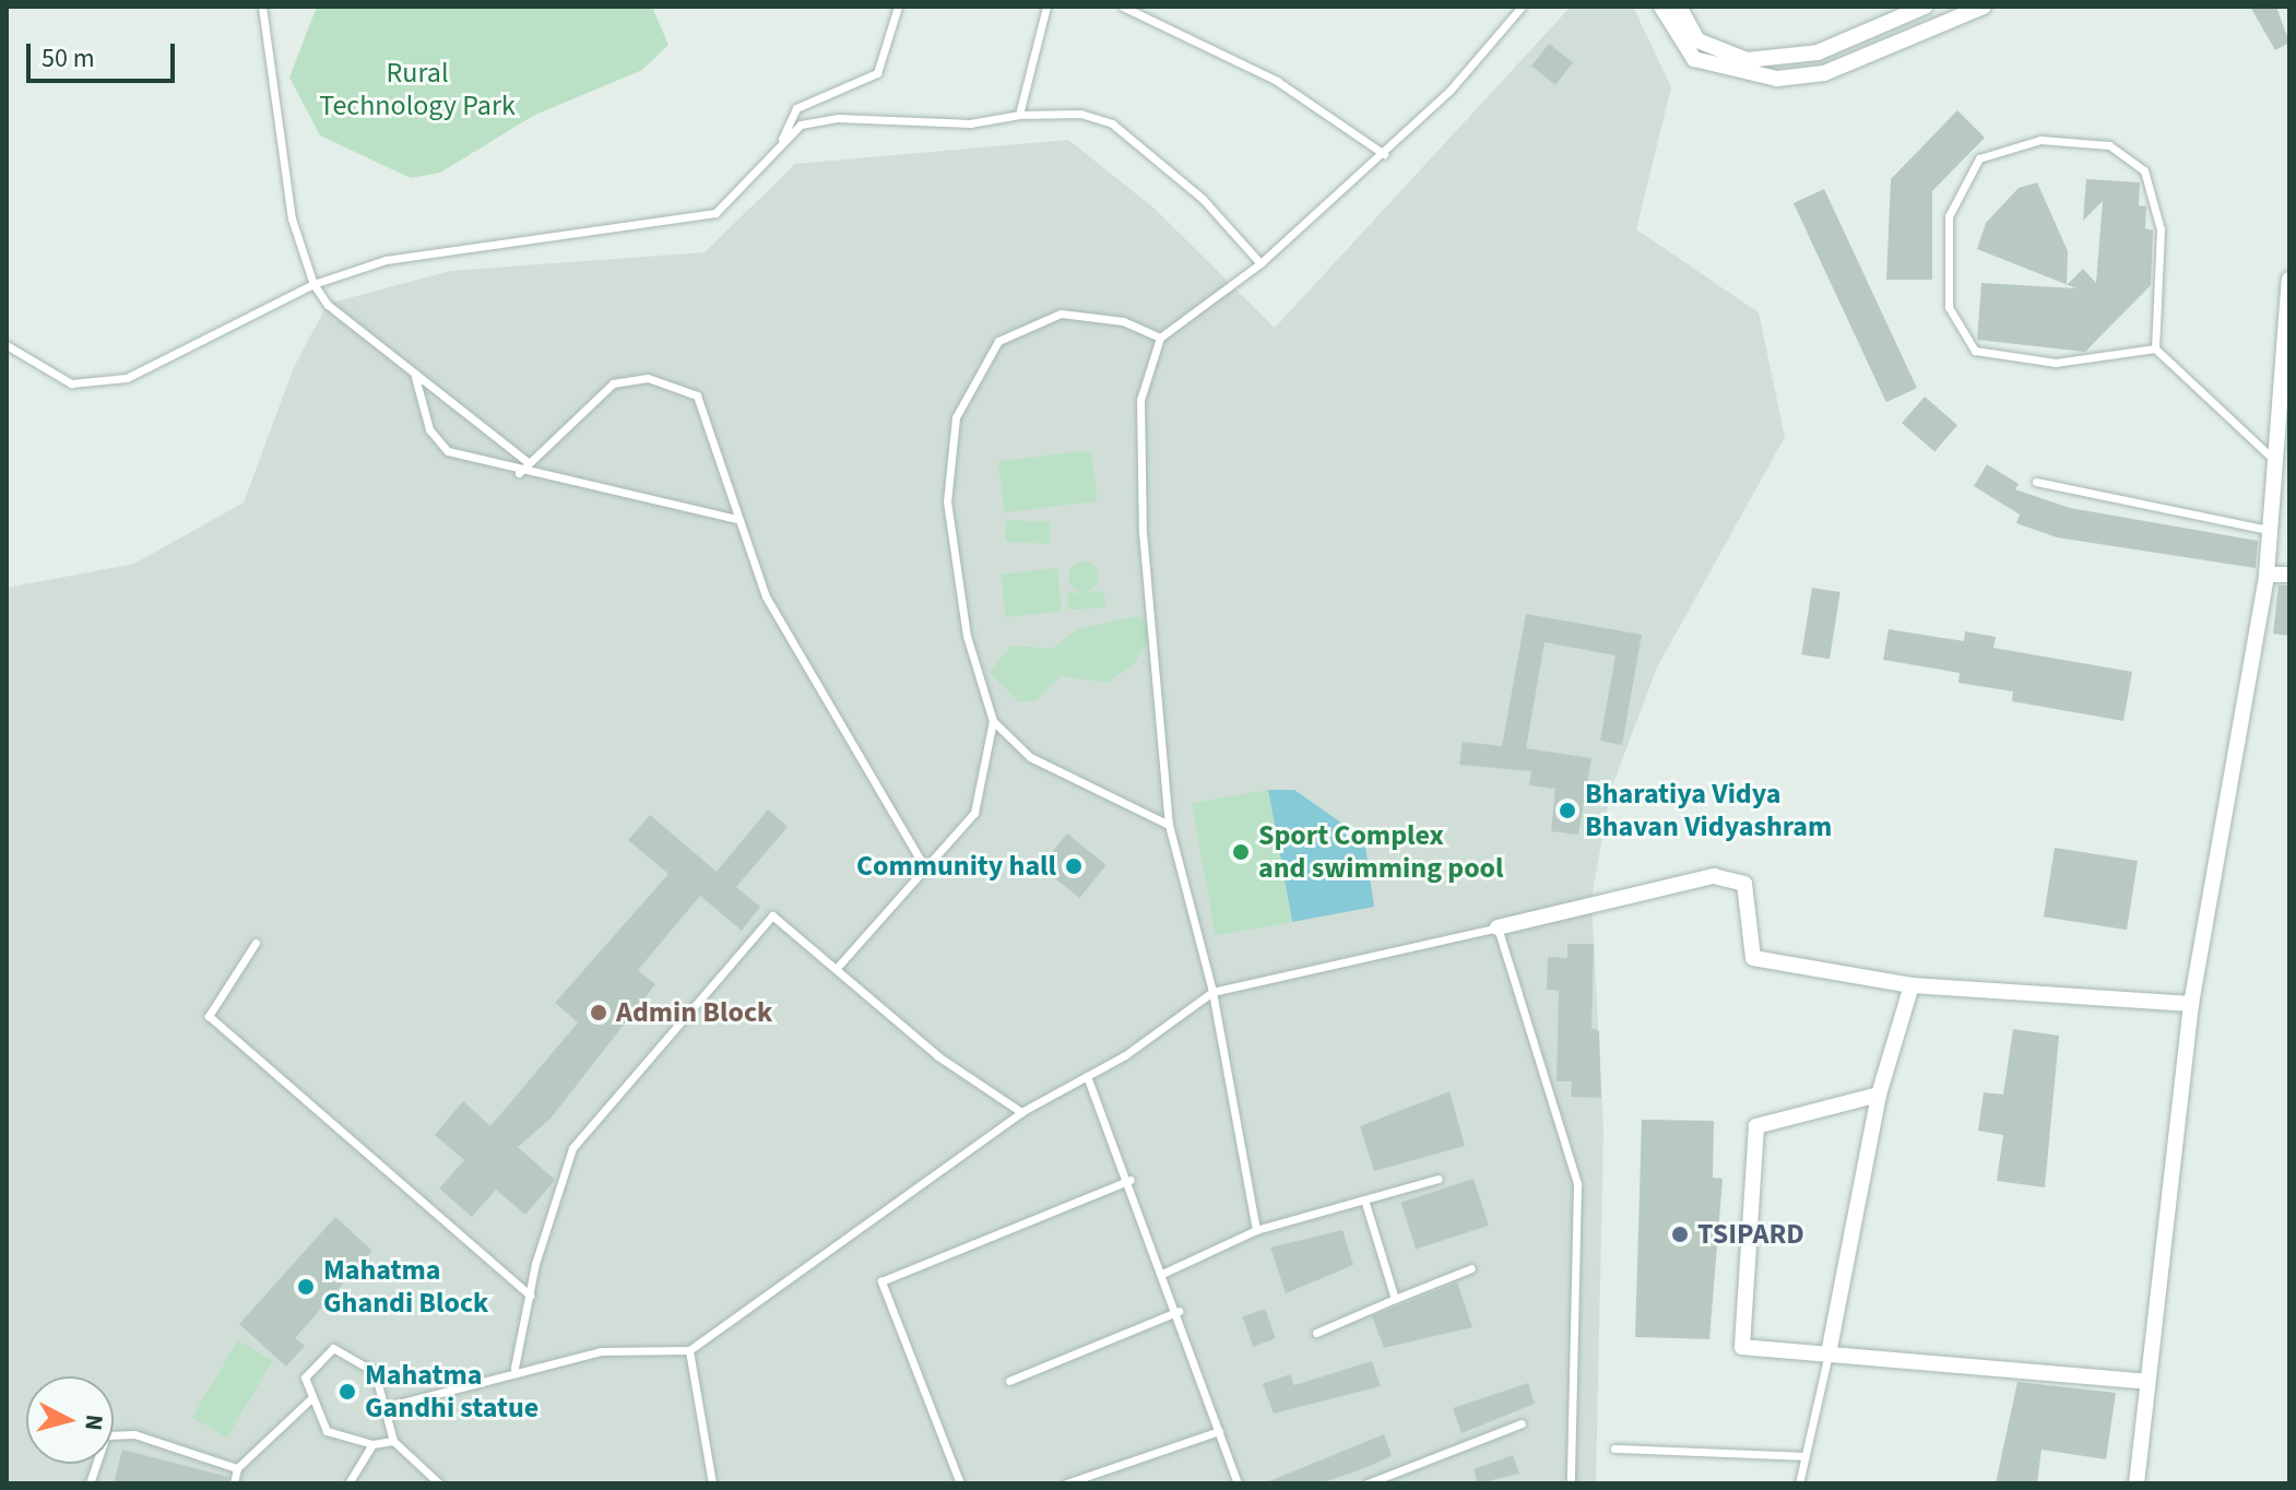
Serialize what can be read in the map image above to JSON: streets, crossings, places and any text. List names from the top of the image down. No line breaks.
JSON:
{"parks":["Rural Technology Park"],"places":["Bharatiya Vidya Bhavan Vidyashram","Sport Complex and swimming pool","Community hall","Admin Block","TSIPARD","Mahatma Ghandi Block","Mahatma Gandhi statue"],"scale_bar":"50 m","north":"right"}
